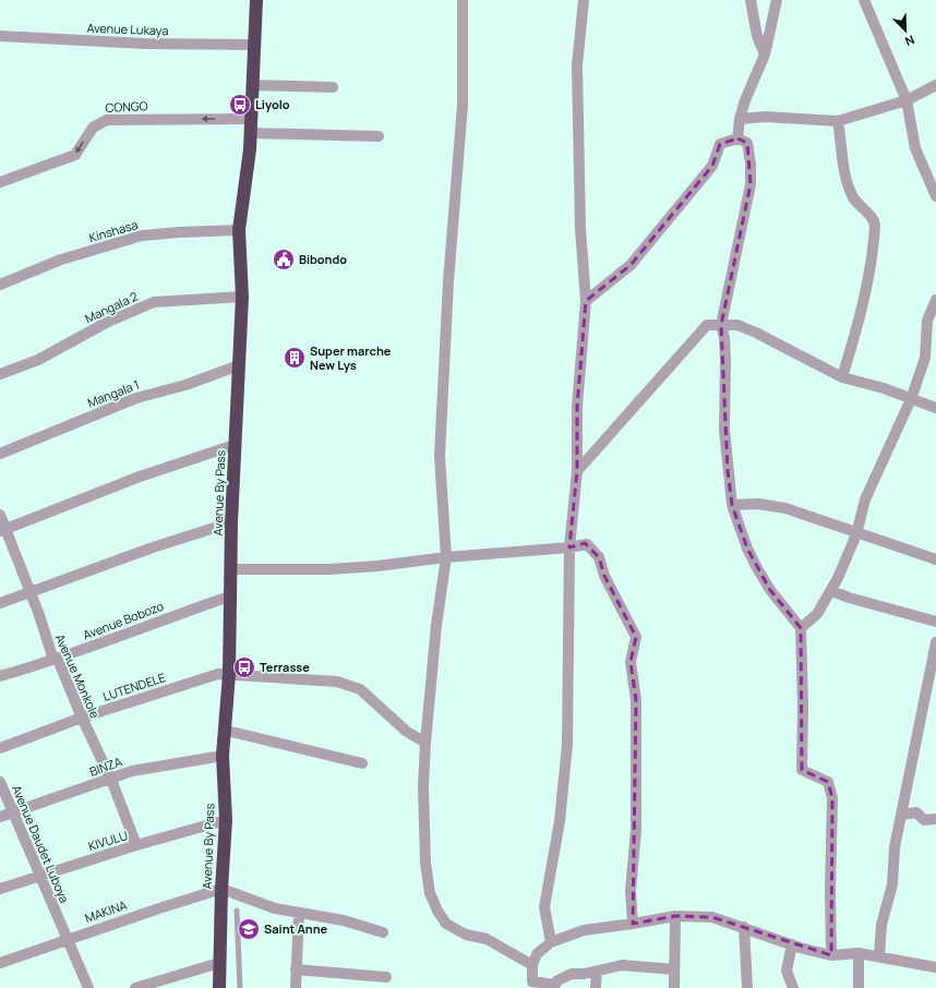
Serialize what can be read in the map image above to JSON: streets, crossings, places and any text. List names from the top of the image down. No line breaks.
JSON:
{"streets":{"highway":["Avenue By Pass"],"street":["Avenue Lukaya","CONGO","Kinshasa","Mangala 2","Mangala 1","Avenue Bobozo","Avenue Monkole","LUTENDELE","BINZA","KIVULU","Avenue Daudet Luboya","MAKINA"]},"crossings":[["Avenue Lukaya","Avenue By Pass"],["CONGO","Avenue By Pass"],["Kinshasa","Avenue By Pass"],["Mangala 2","Avenue By Pass"],["Mangala 1","Avenue By Pass"],["Avenue By Pass","Avenue Bobozo"],["Avenue By Pass","LUTENDELE"],["Avenue By Pass","BINZA"],["Avenue By Pass","KIVULU"],["Avenue By Pass","MAKINA"],["Avenue Bobozo","Avenue Monkole"],["Avenue Monkole","LUTENDELE"],["Avenue Monkole","BINZA"],["Avenue Monkole","KIVULU"],["BINZA","Avenue Daudet Luboya"],["KIVULU","Avenue Daudet Luboya"],["Avenue Daudet Luboya","MAKINA"]],"one_way":["CONGO"],"places":{"bus stop":["Liyolo","Terrasse"],"public building":["Bibondo"],"building":["Super marche New Lys"],"school or university":["Saint Anne"]},"north":"bottom right"}
